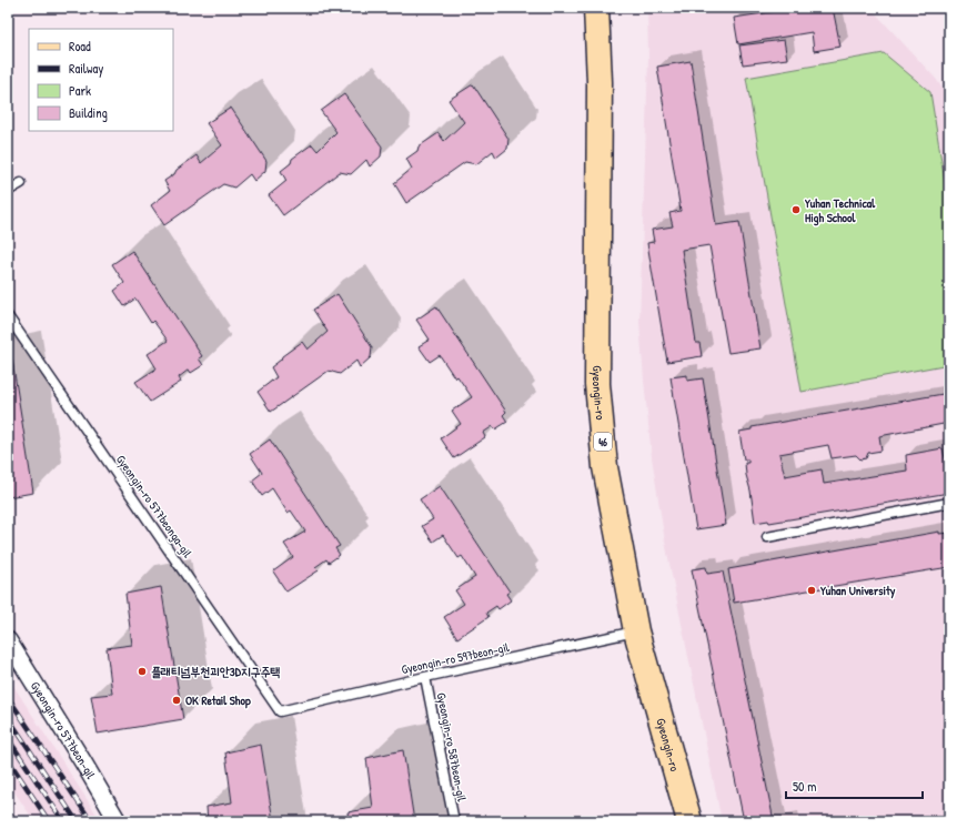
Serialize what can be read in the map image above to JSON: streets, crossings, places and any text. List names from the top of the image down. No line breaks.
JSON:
{"streets":{"main road":["Gyeongin-ro","46"],"street":["Gyeongin-ro 577beon-gil"],"lane":["Gyeongin-ro 577beonga-gil","Gyeongin-ro 597beon-gil","Gyeongin-ro 587beon-gil"]},"crossings":[["Gyeongin-ro","Gyeongin-ro 597beon-gil"],["Gyeongin-ro 577beonga-gil","Gyeongin-ro 597beon-gil"],["Gyeongin-ro 597beon-gil","Gyeongin-ro 587beon-gil"]],"places":["Yuhan Technical High School","Yuhan University","플래티넘부천괴안3D지구주택","OK Retail Shop"],"legend":["Road","Railway","Park","Building"],"scale_bar":"50 m"}
